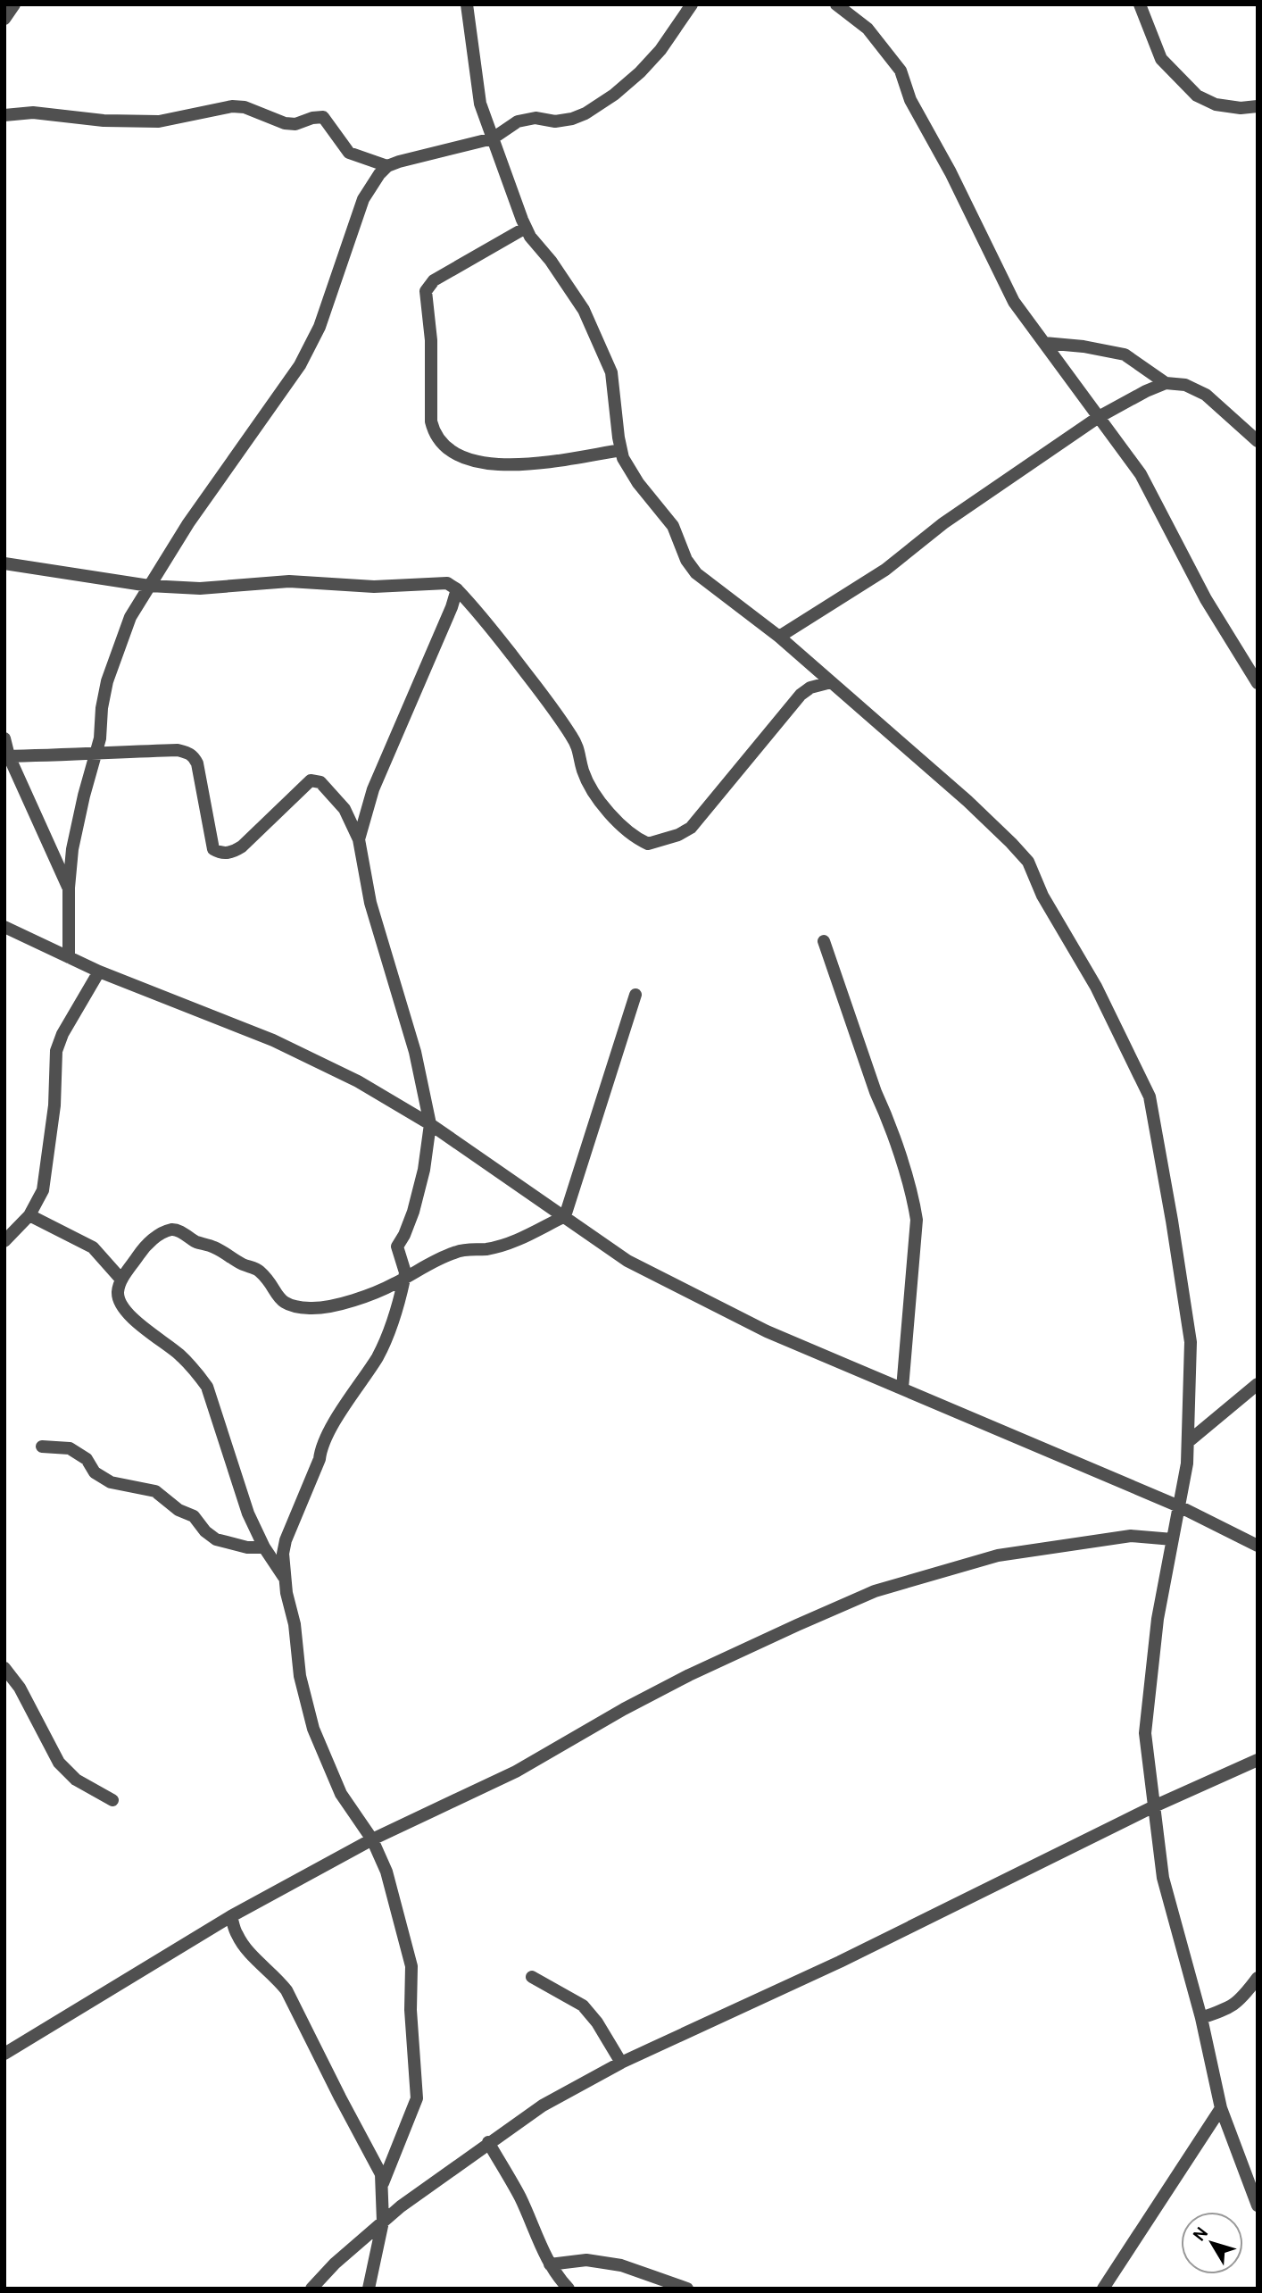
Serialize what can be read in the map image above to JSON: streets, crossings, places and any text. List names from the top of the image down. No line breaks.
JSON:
{"north":"top left"}
